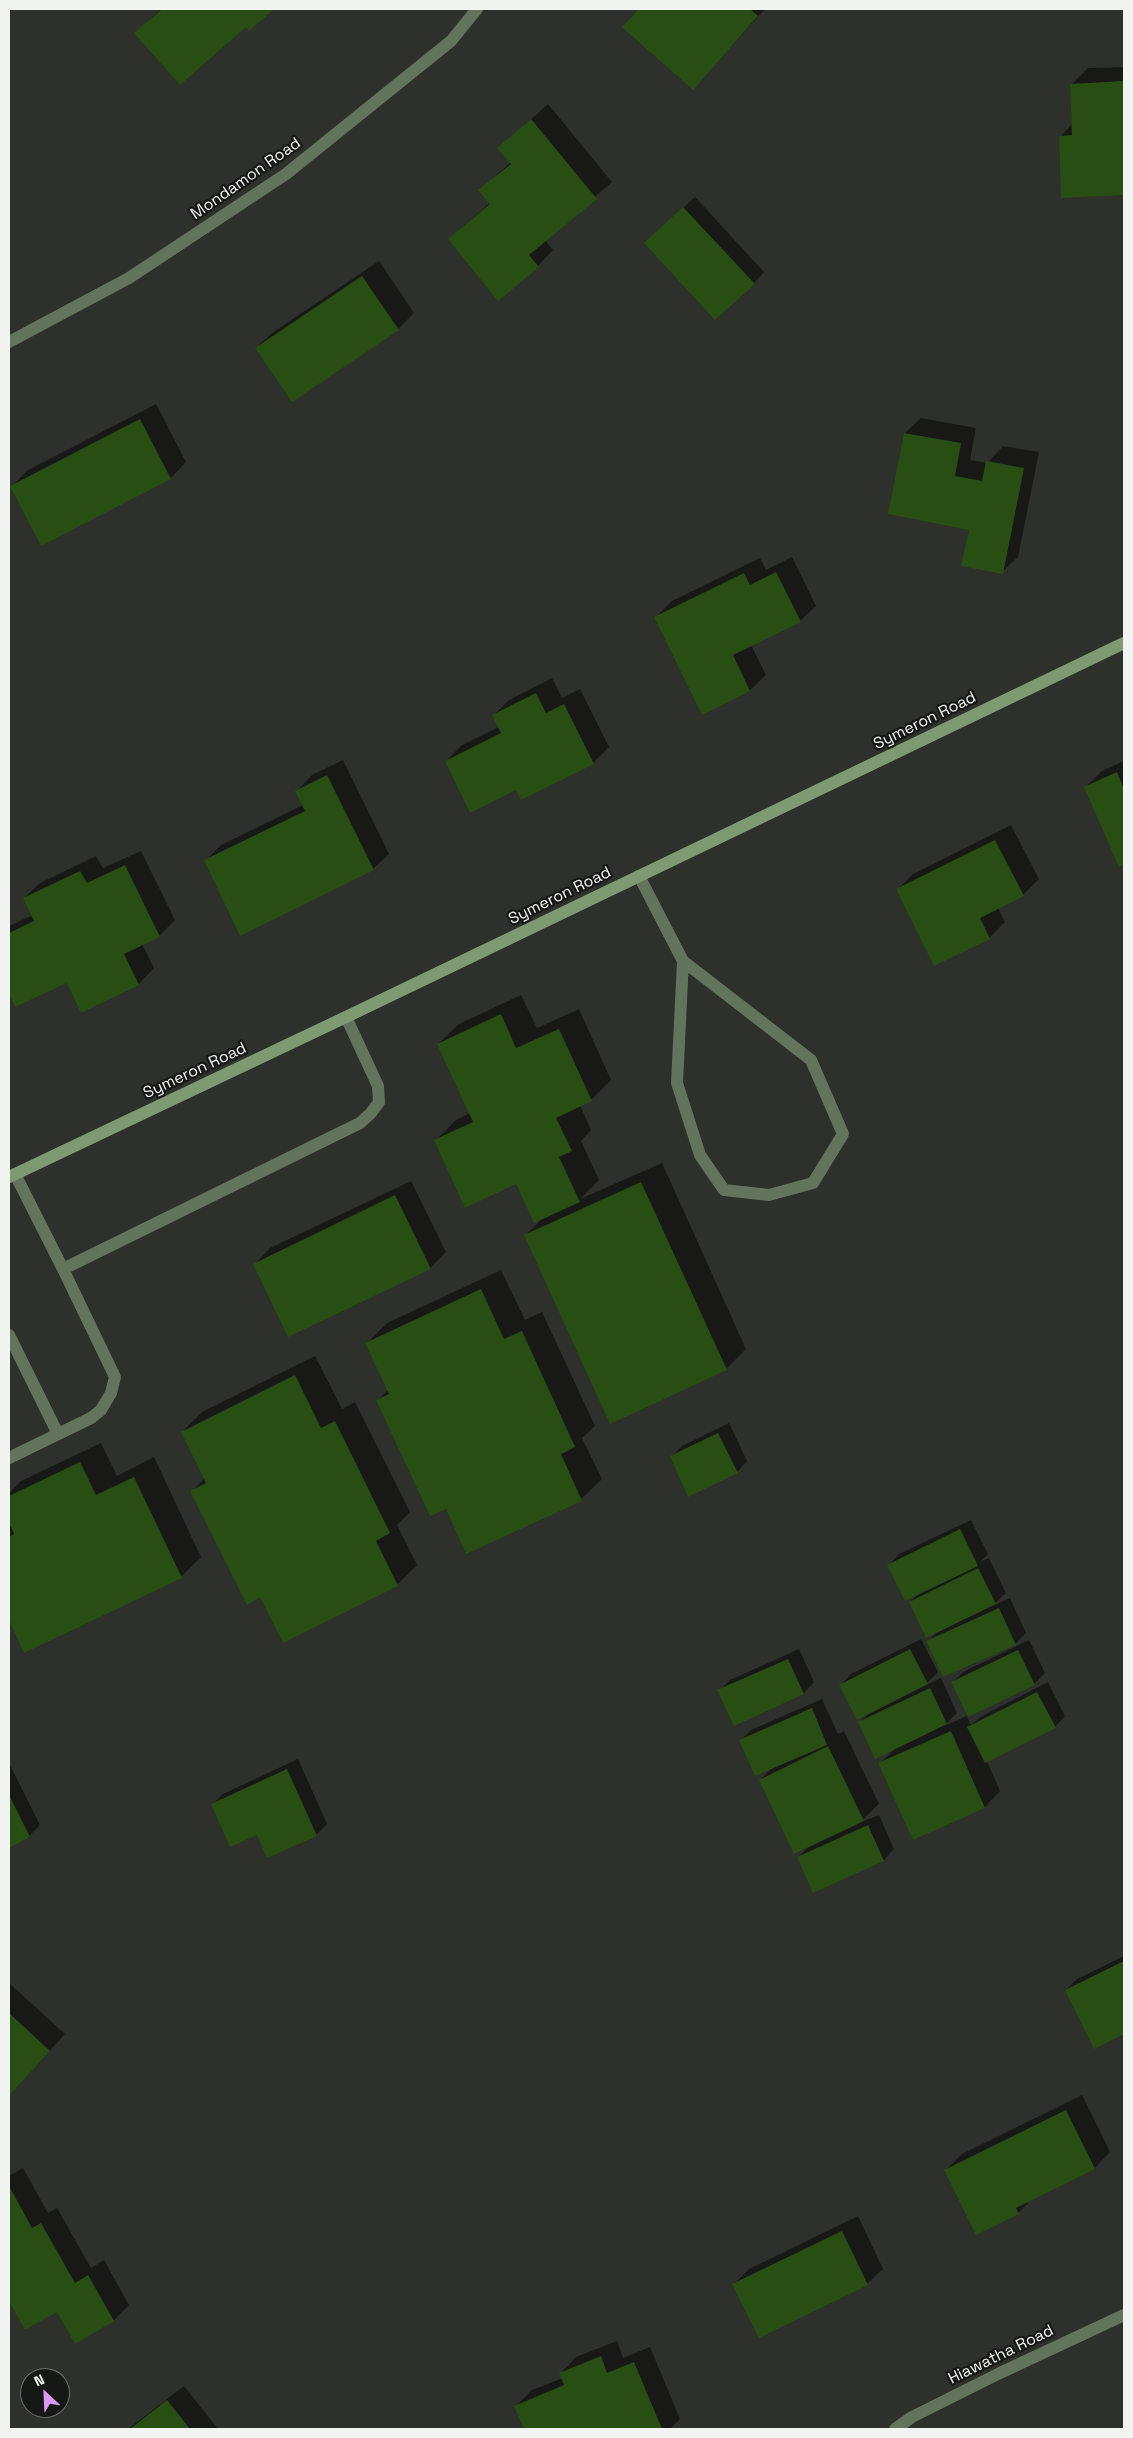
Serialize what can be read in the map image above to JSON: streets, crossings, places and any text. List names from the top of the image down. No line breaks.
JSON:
{"streets":{"street":["Mondamon Road","Symeron Road","Hiawatha Road"]},"north":"top left"}
